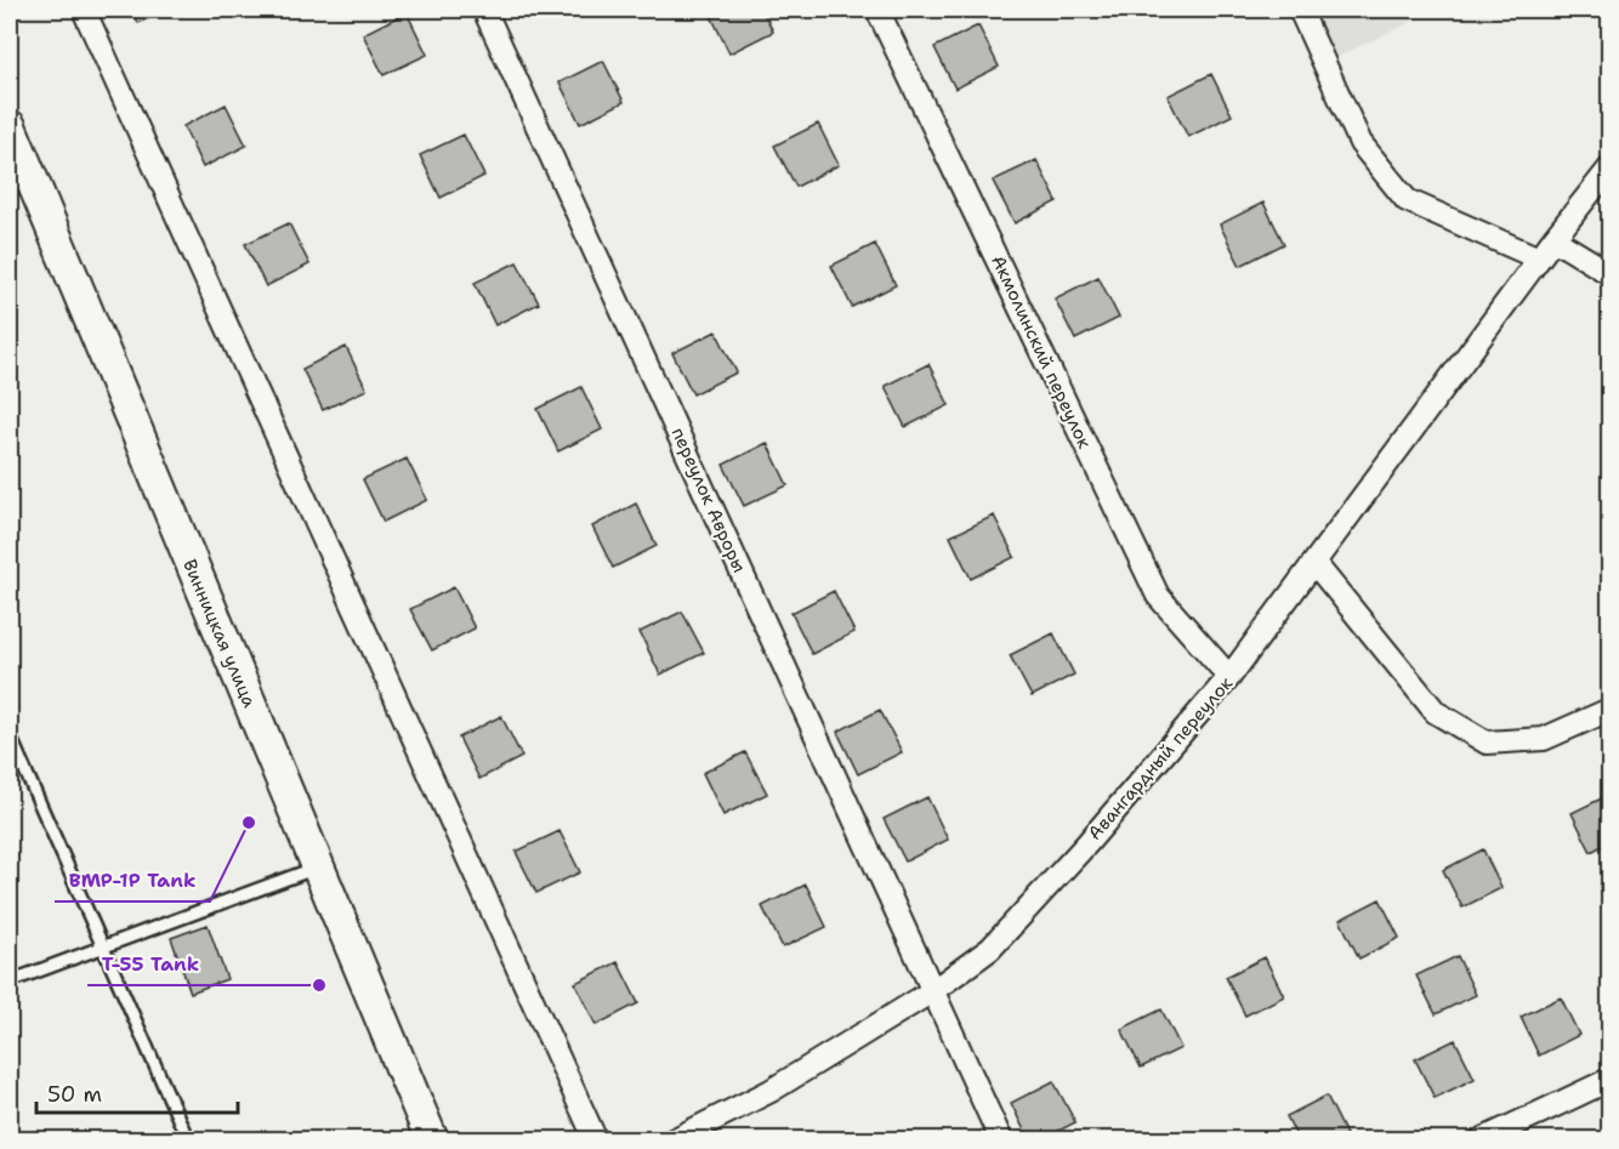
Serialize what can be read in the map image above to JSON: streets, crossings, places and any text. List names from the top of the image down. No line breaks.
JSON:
{"streets":{"main road":["Винницкая улица"],"street":["Акмолинский переулок","переулок Авроры","Авангардный переулок"]},"crossings":[["Акмолинский переулок","Авангардный переулок"],["переулок Авроры","Авангардный переулок"]],"places":["BMP-1P Tank","T-55 Tank"],"scale_bar":"50 m"}
